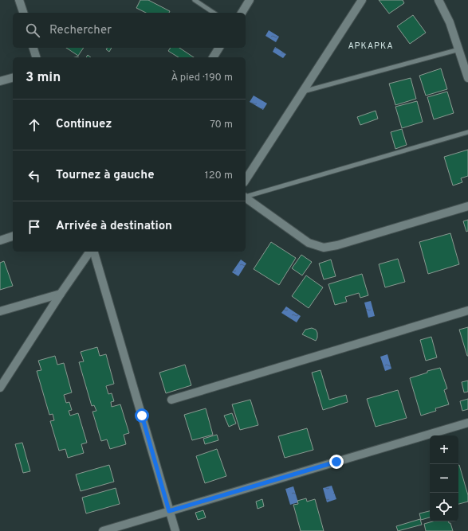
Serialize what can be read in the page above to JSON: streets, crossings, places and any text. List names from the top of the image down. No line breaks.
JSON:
{"districts":["APKAPKA"],"page":{"search":"Rechercher","heading":["3 min","À pied · 190 m"],"list":[["Continuez","70 m"],["Tournez à gauche","120 m"],"Arrivée à destination"],"map_buttons":["+","−"]}}
